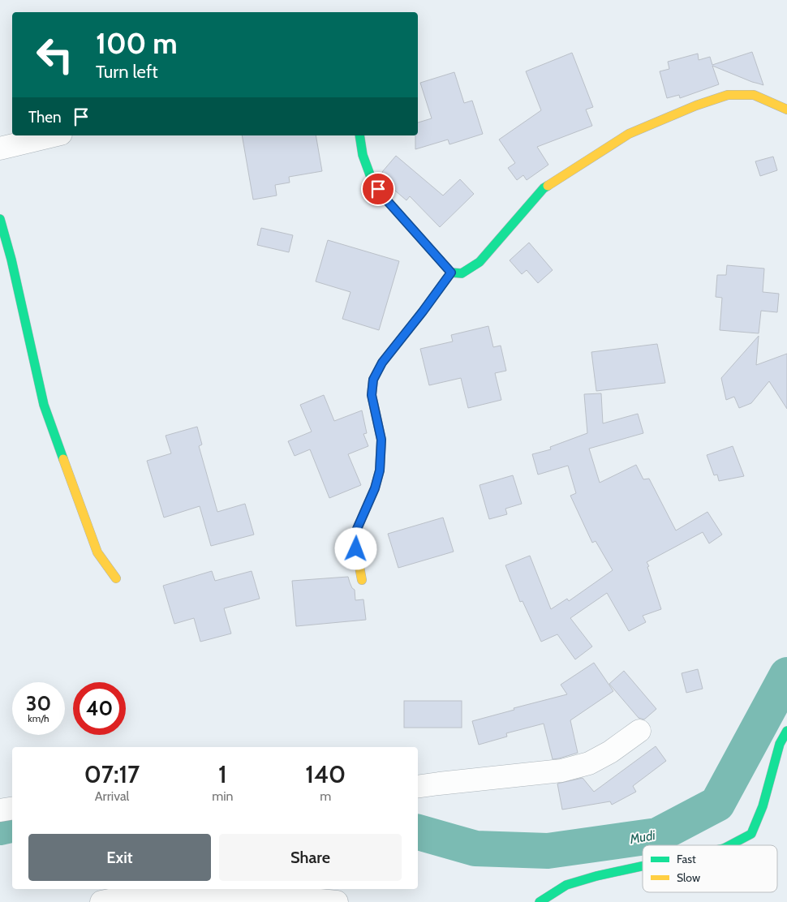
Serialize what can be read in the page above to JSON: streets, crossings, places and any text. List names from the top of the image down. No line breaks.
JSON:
{"water":["Mudi"],"legend":["Fast","Slow"],"page":{"turn":["100 m","Turn left"],"then":"Then","speed":"30 km/h","limit":"40","eta":["07:17","Arrival","1","min","140","m"],"buttons":["Exit","Share"]}}
